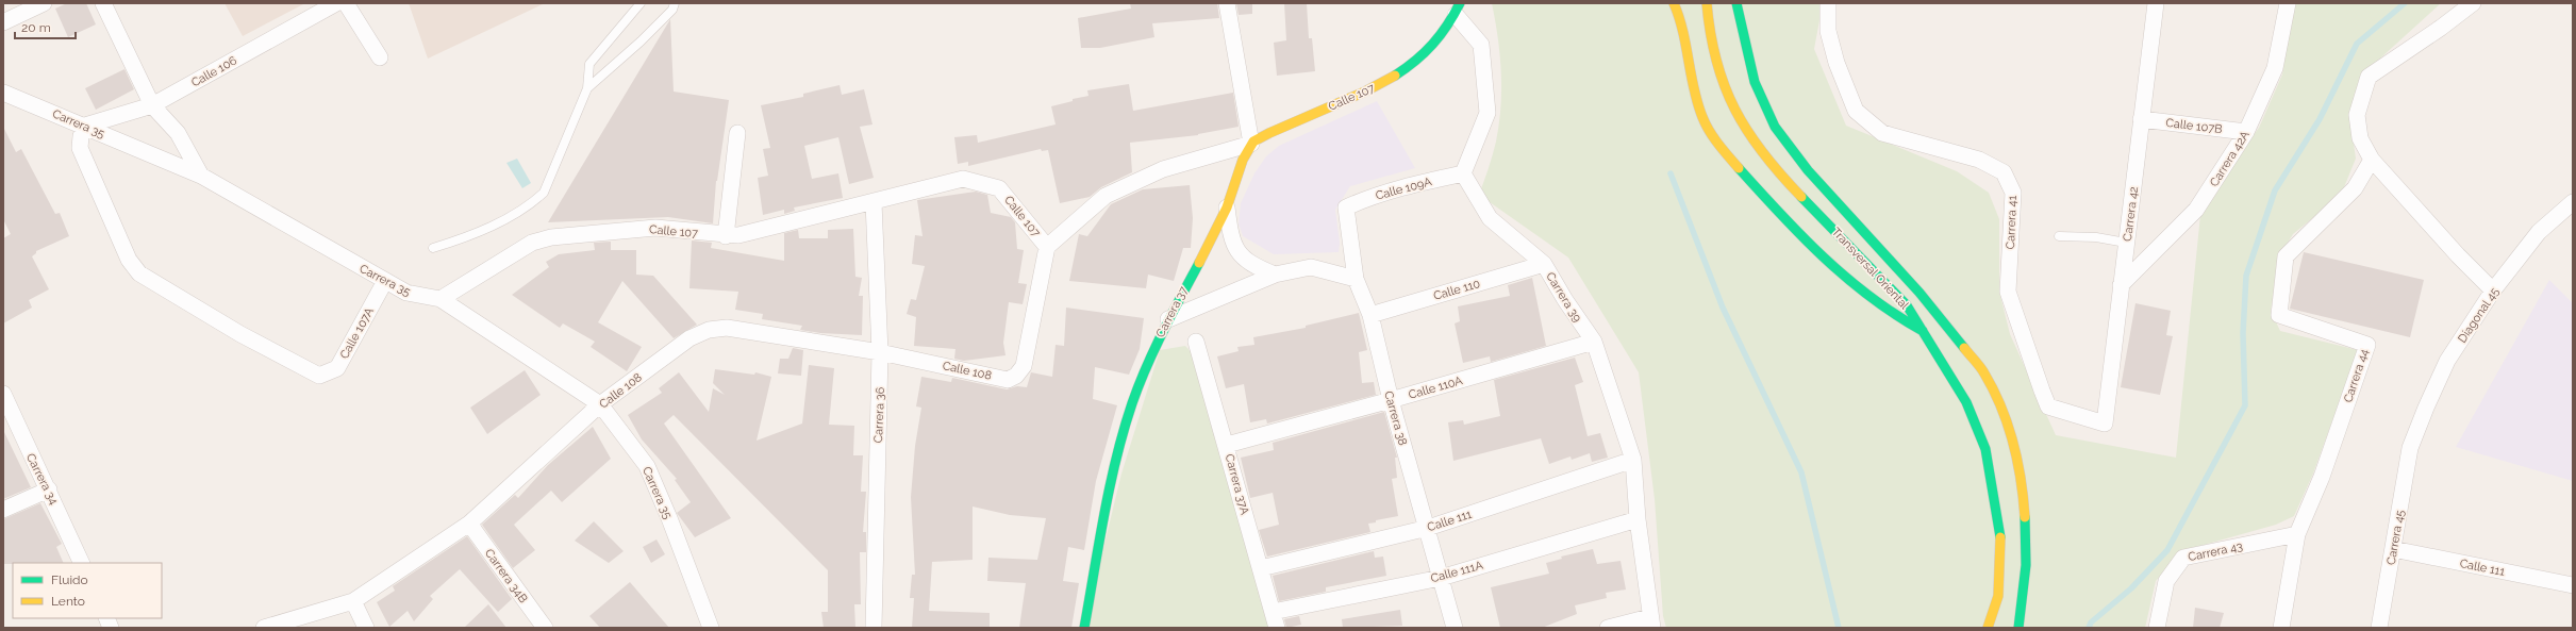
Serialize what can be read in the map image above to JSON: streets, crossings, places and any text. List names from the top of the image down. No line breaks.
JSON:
{"streets":{"main road":["Calle 107","Transversal Oriental","Carrera 37"],"street":["Calle 106","Carrera 35","Calle 107B","Carrera 42A","Calle 109A","Carrera 42","Carrera 41","Calle 110","Carrera 39","Diagonal 45","Calle 107A","Calle 108","Carrera 44","Calle 110A","Carrera 36","Carrera 38","Carrera 34","Carrera 37A","Calle 111","Carrera 45","Carrera 43","Calle 111A","Carrera 34B"]},"crossings":[["Calle 106","Carrera 35"],["Calle 106","Calle 107A"],["Calle 107","Carrera 35"],["Calle 107","Carrera 37"],["Calle 107","Calle 108"],["Calle 107","Carrera 36"],["Carrera 35","Calle 107A"],["Carrera 35","Calle 108"],["Calle 107B","Carrera 42A"],["Calle 107B","Carrera 42"],["Carrera 42A","Carrera 42"],["Calle 109A","Carrera 39"],["Calle 109A","Carrera 38"],["Carrera 42","Carrera 41"],["Calle 110","Carrera 39"],["Calle 110","Carrera 38"],["Carrera 39","Calle 110A"],["Carrera 39","Calle 111"],["Carrera 39","Calle 111A"],["Diagonal 45","Carrera 45"],["Calle 108","Carrera 36"],["Calle 108","Carrera 34B"],["Carrera 44","Carrera 43"],["Calle 110A","Carrera 38"],["Calle 110A","Carrera 37A"],["Carrera 38","Calle 111"],["Carrera 38","Calle 111A"],["Carrera 37A","Calle 111"],["Carrera 37A","Calle 111A"],["Calle 111","Carrera 45"]],"legend":["Fluido","Lento"],"scale_bar":"20 m"}
